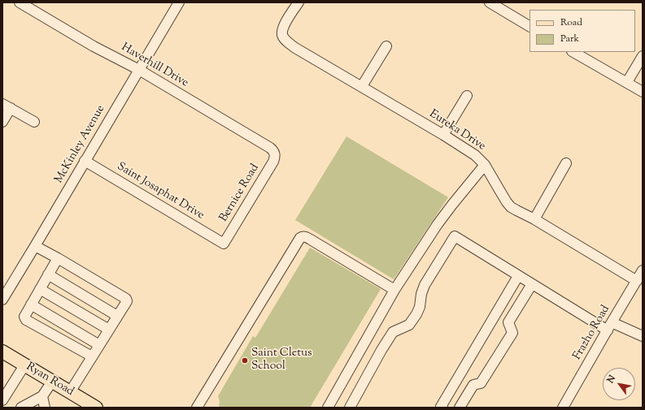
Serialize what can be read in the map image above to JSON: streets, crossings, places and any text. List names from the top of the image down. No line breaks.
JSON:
{"streets":{"main road":["Ryan Road"],"street":["Haverhill Drive","Eureka Drive","McKinley Avenue","Saint Josaphat Drive","Bernice Road","Frazho Road"]},"crossings":[["Haverhill Drive","McKinley Avenue"],["Haverhill Drive","Bernice Road"],["Eureka Drive","Frazho Road"],["McKinley Avenue","Saint Josaphat Drive"],["Saint Josaphat Drive","Bernice Road"]],"places":["Saint Cletus School"],"legend":["Road","Park"],"north":"top left"}
